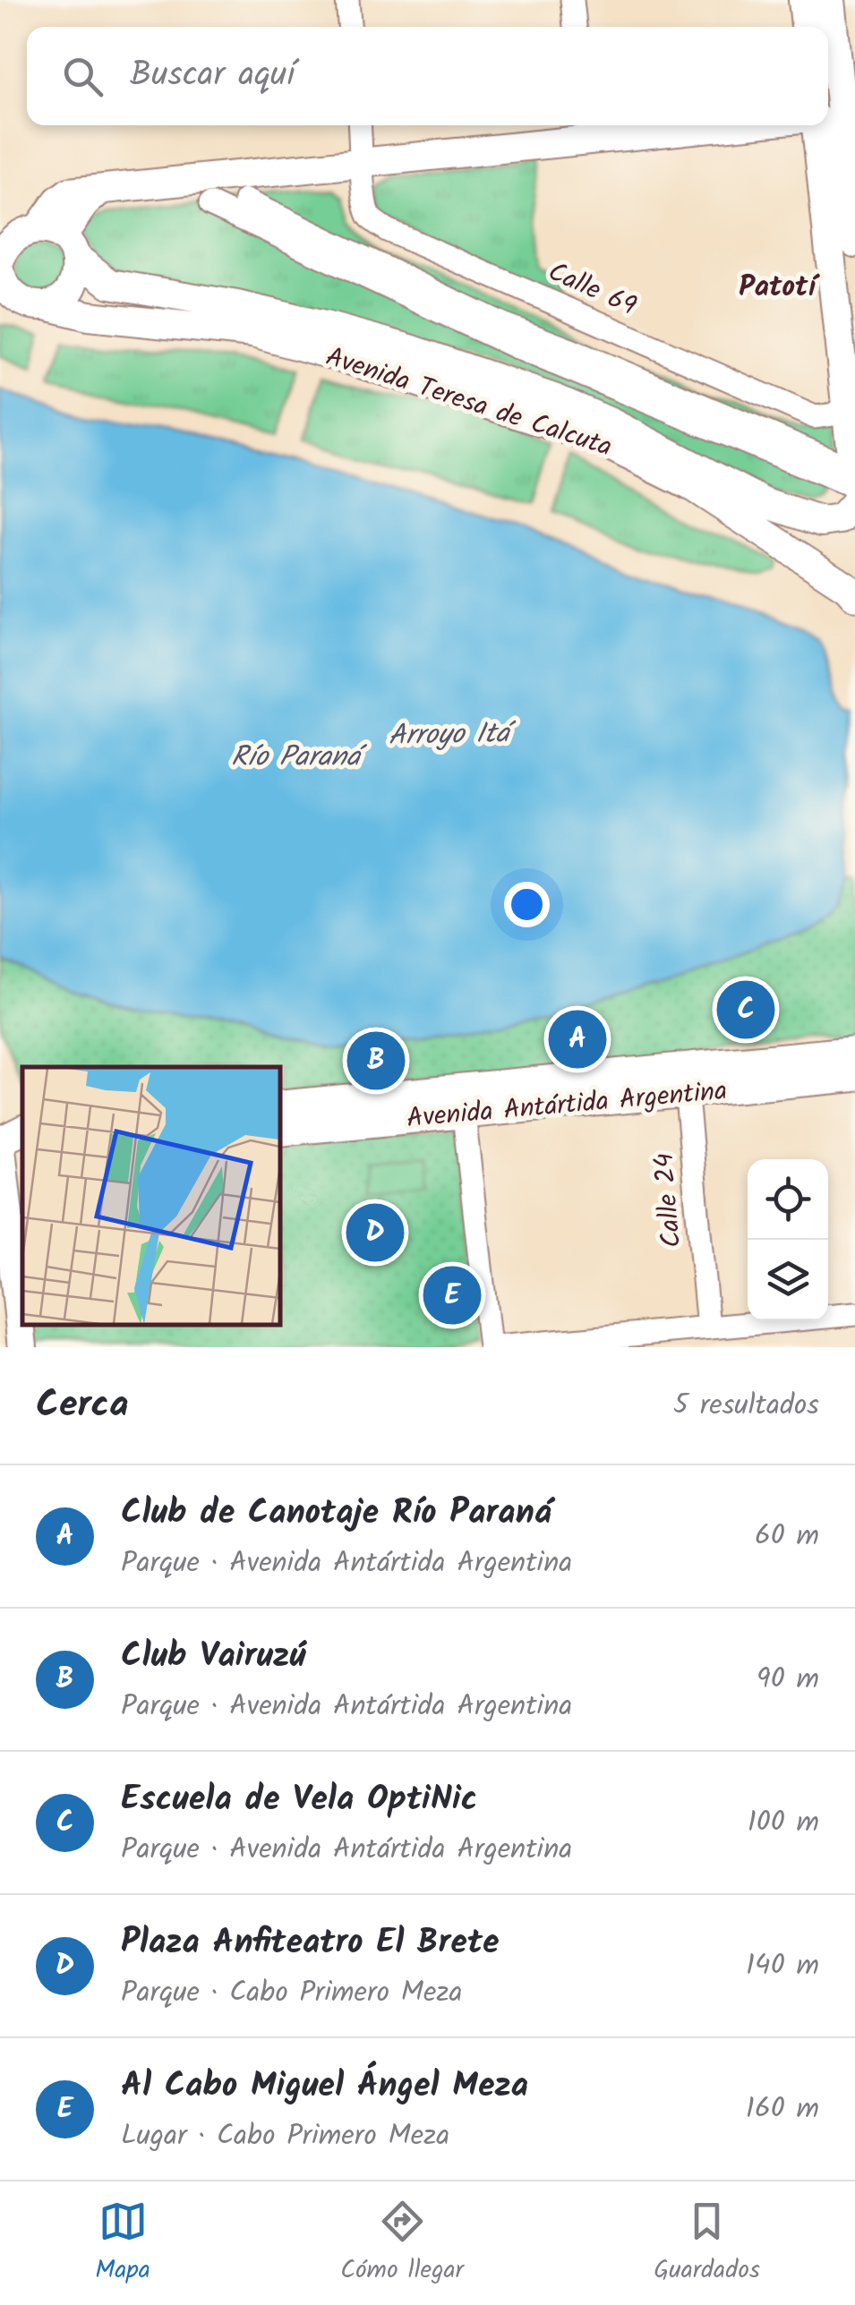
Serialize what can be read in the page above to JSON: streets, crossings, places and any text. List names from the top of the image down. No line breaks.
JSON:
{"streets":{"main road":["Avenida Teresa de Calcuta","Avenida Antártida Argentina"],"street":["Calle 69","Calle 24"]},"crossings":[["Avenida Antártida Argentina","Calle 24"]],"districts":["Patotí"],"water":["Arroyo Itá","Río Paraná"],"page":{"search":"Buscar aquí","pins":["C","A","B","D","E"],"heading":["Cerca","5 resultados"],"list":[{"mark":"A","name":"Club de Canotaje Río Paraná","note":"Parque · Avenida Antártida Argentina","value":"60 m"},{"mark":"B","name":"Club Vairuzú","note":"Parque · Avenida Antártida Argentina","value":"90 m"},{"mark":"C","name":"Escuela de Vela OptiNic","note":"Parque · Avenida Antártida Argentina","value":"100 m"},{"mark":"D","name":"Plaza Anfiteatro El Brete","note":"Parque · Cabo Primero Meza","value":"140 m"},{"mark":"E","name":"Al Cabo Miguel Ángel Meza","note":"Lugar · Cabo Primero Meza","value":"160 m"}],"nav":["Mapa","Cómo llegar","Guardados"]}}
